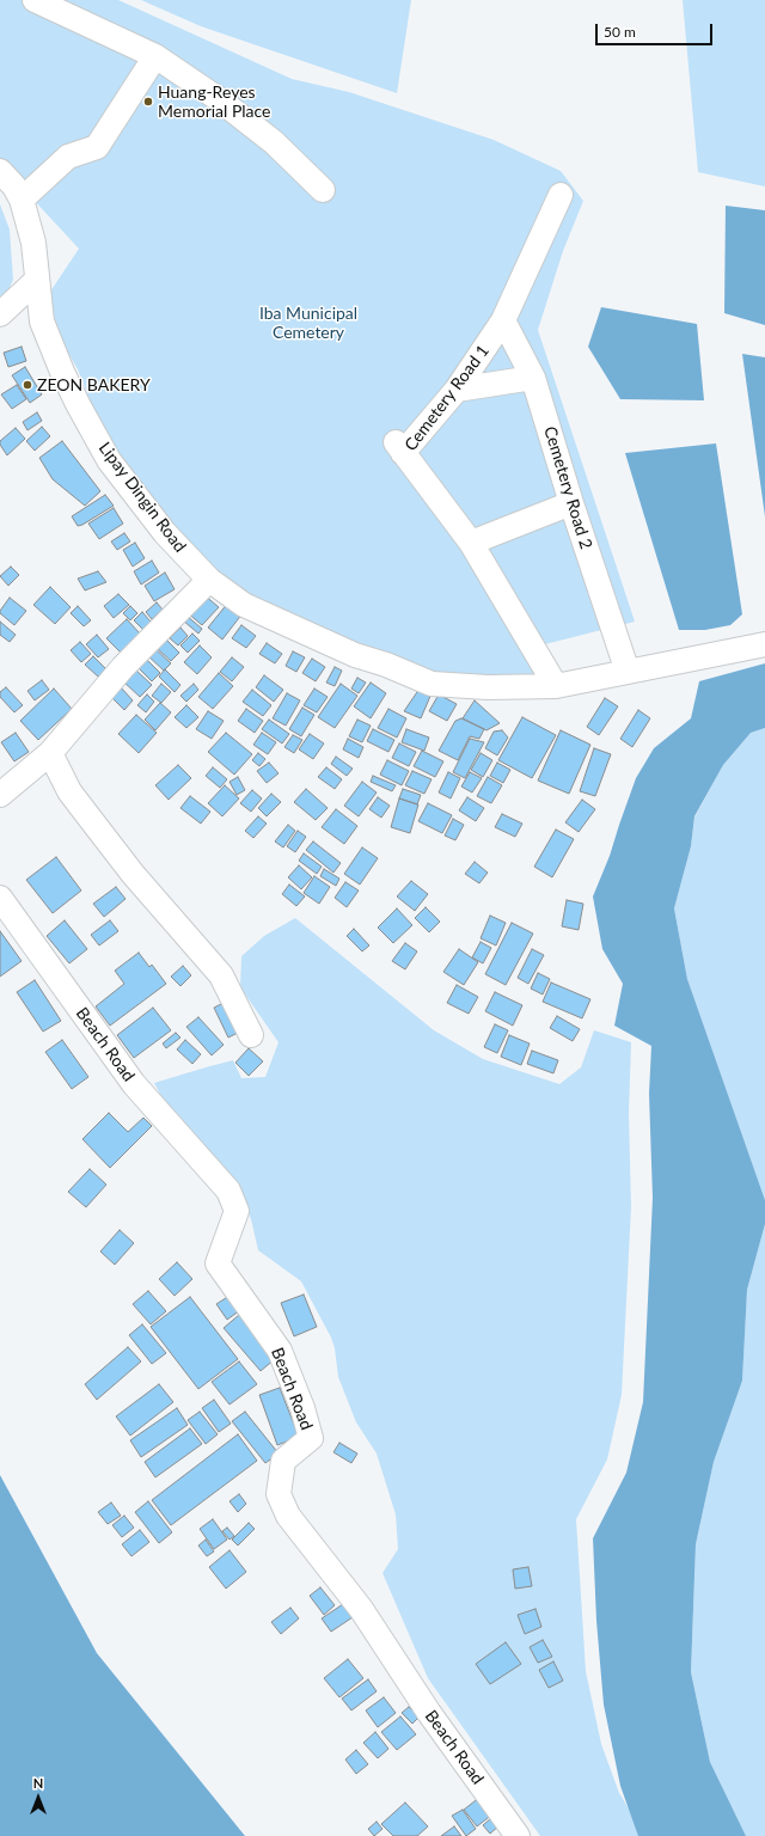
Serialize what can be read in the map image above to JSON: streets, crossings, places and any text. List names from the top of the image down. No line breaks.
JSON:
{"streets":{"street":["Cemetery Road 1","Cemetery Road 2","Lipay Dingin Road","Beach Road"]},"crossings":[["Cemetery Road 1","Cemetery Road 2"],["Cemetery Road 1","Lipay Dingin Road"],["Cemetery Road 2","Lipay Dingin Road"]],"parks":["Iba Municipal Cemetery"],"places":["Huang-Reyes Memorial Place","ZEON BAKERY"],"scale_bar":"50 m","north":"top"}
